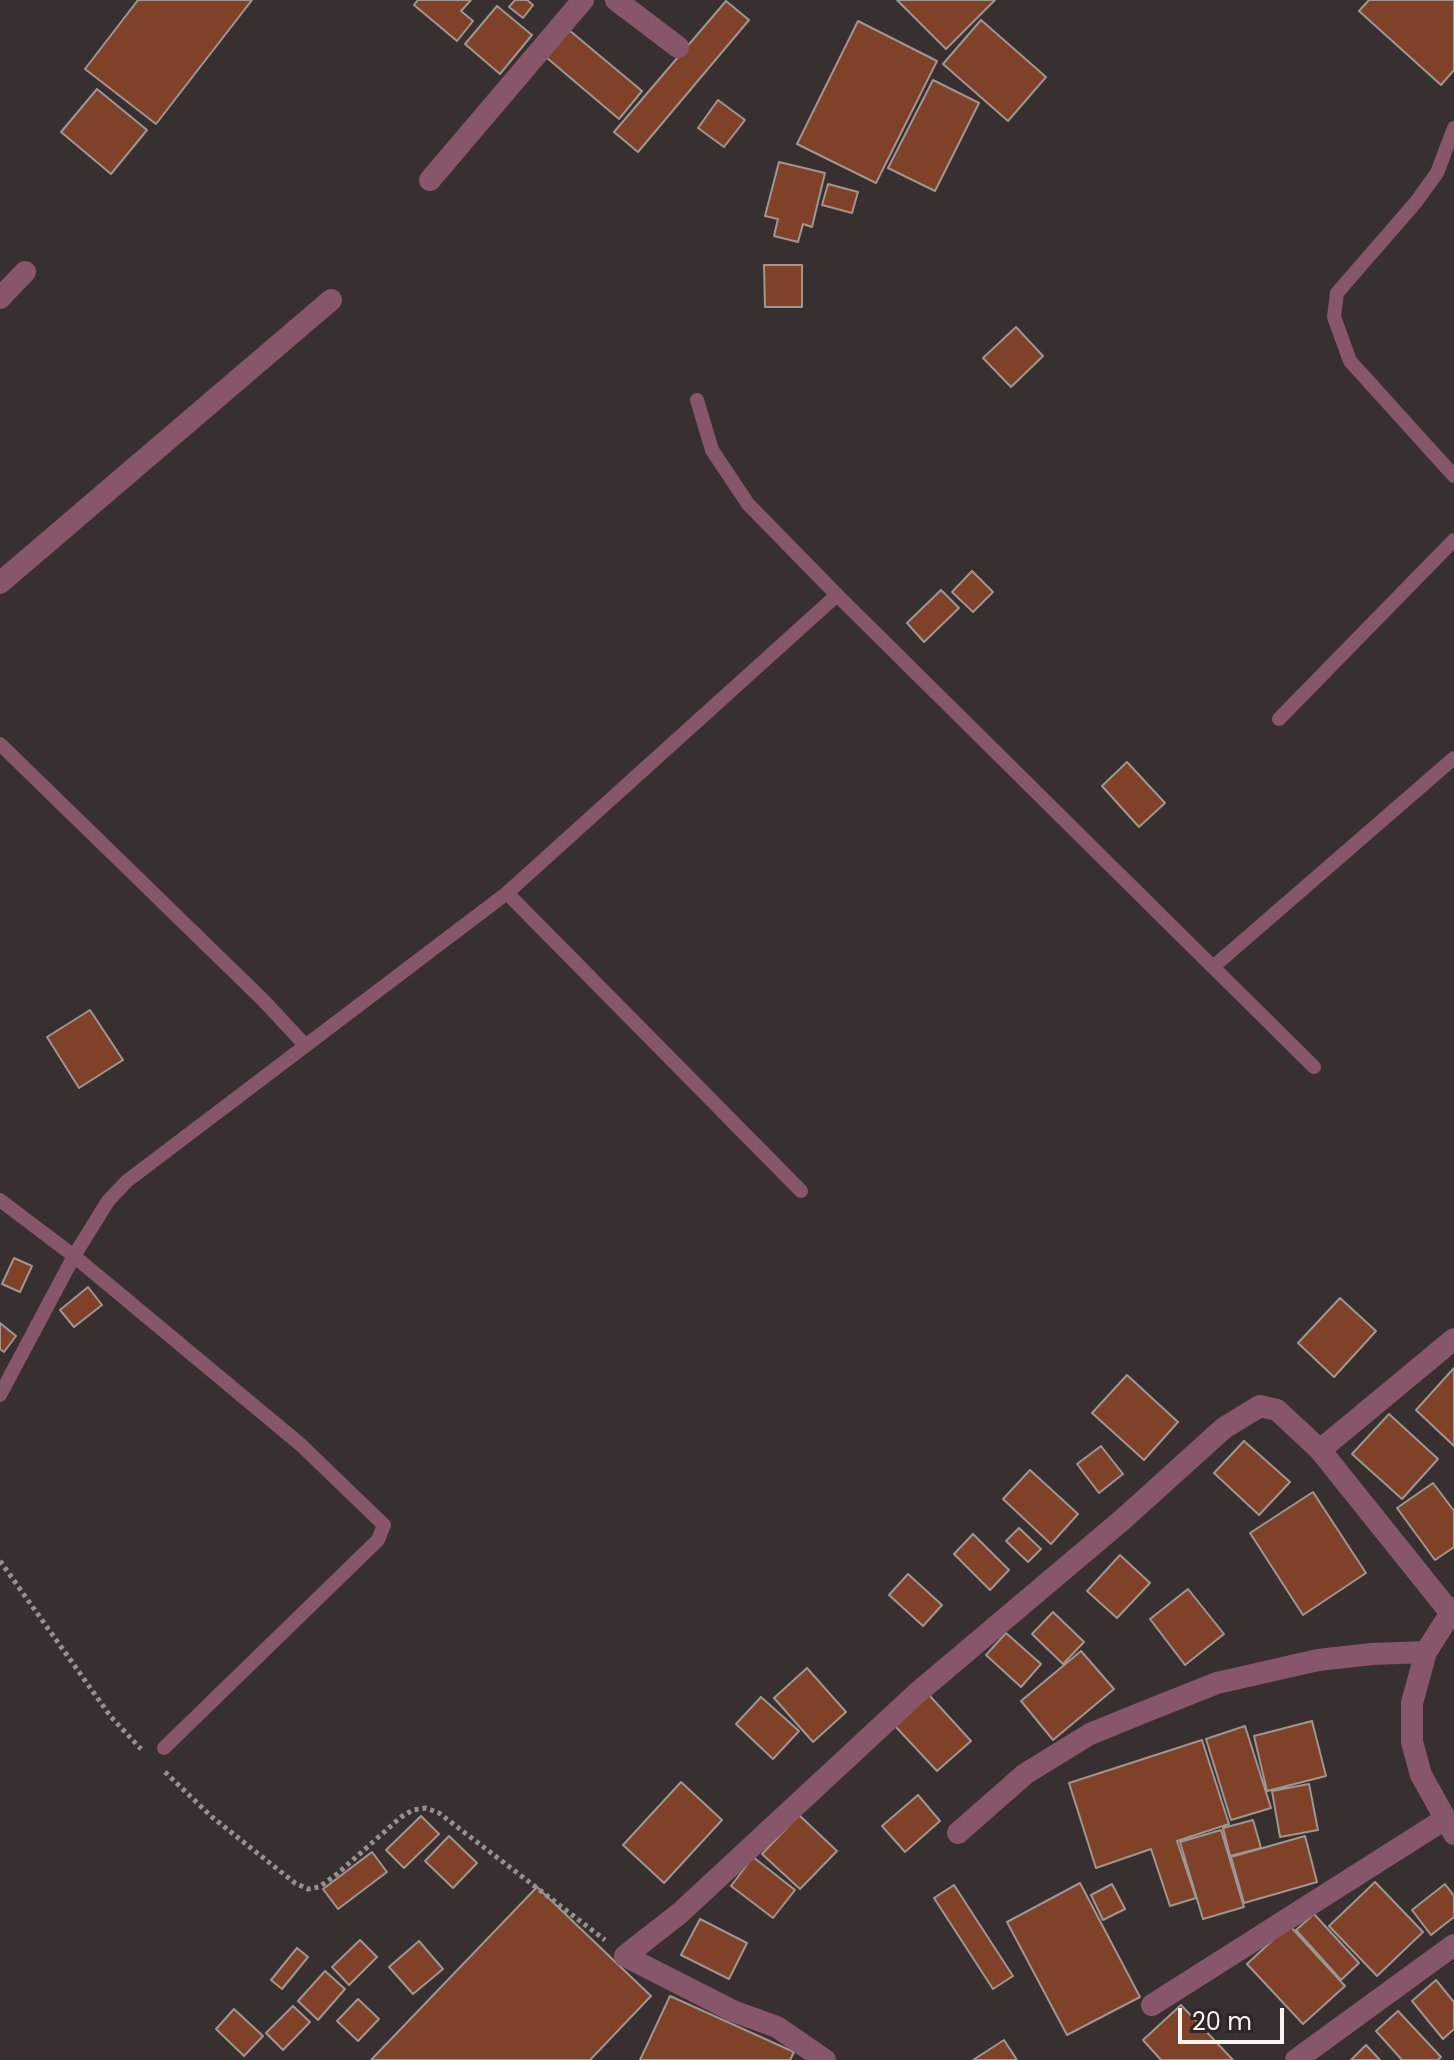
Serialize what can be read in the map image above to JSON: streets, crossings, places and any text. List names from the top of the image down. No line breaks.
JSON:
{"scale_bar":"20 m"}
